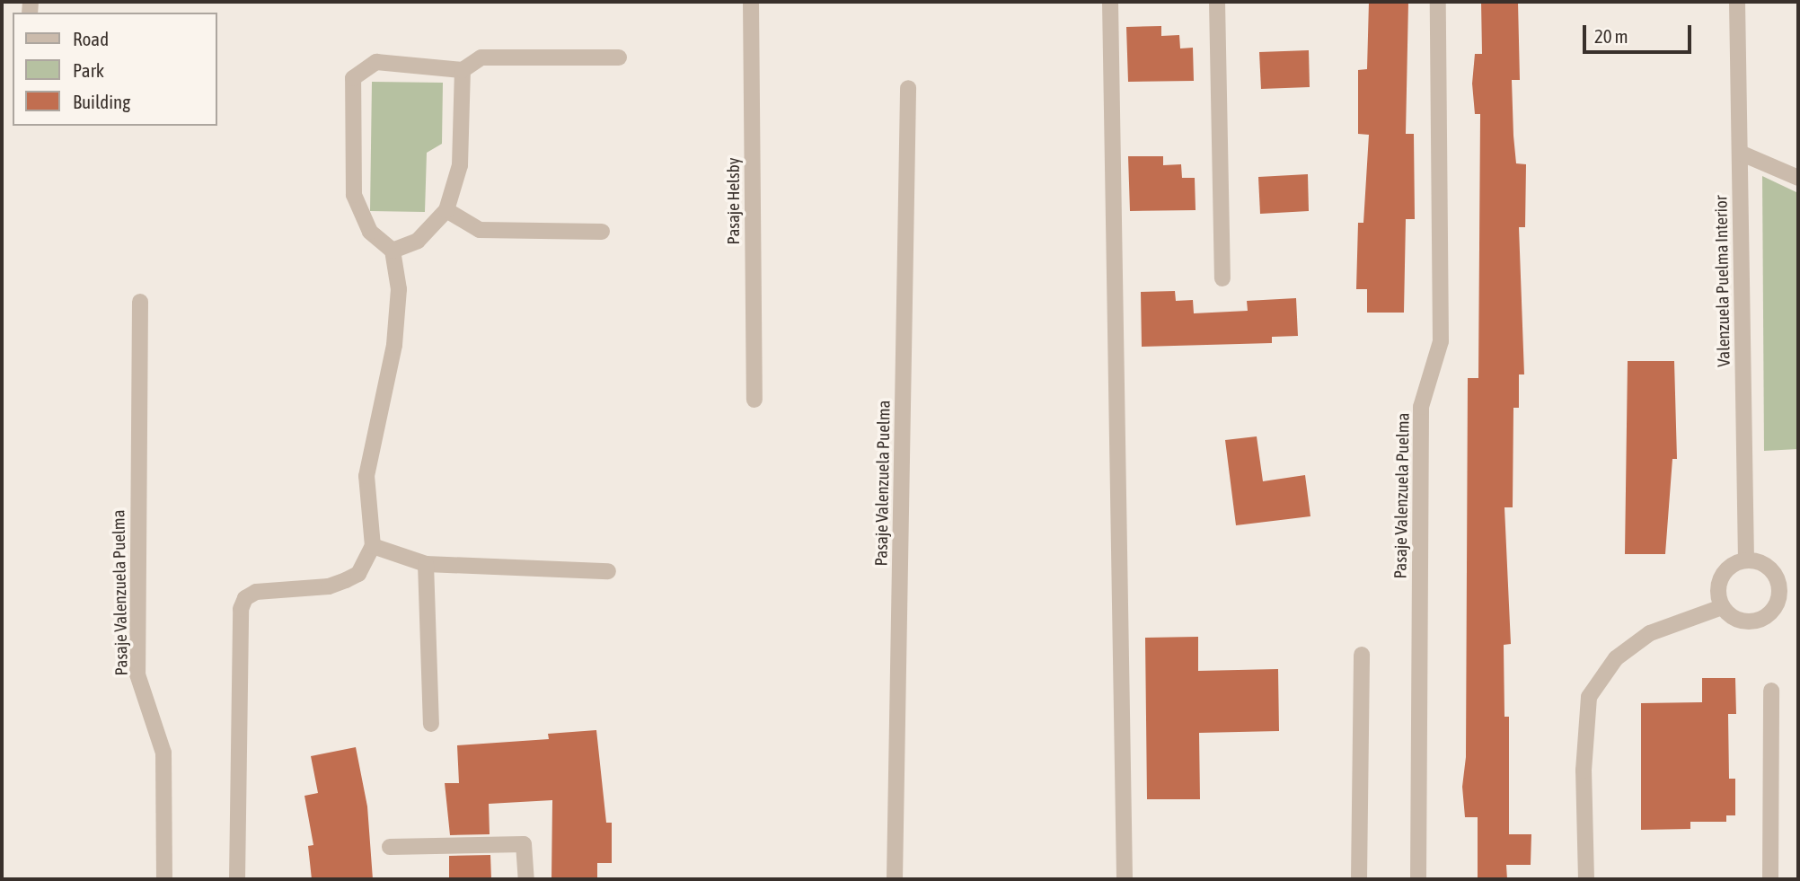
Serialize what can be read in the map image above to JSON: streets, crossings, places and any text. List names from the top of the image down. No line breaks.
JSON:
{"streets":{"street":["Pasaje Helsby","Valenzuela Puelma Interior","Pasaje Valenzuela Puelma"]},"legend":["Road","Park","Building"],"scale_bar":"20 m"}
